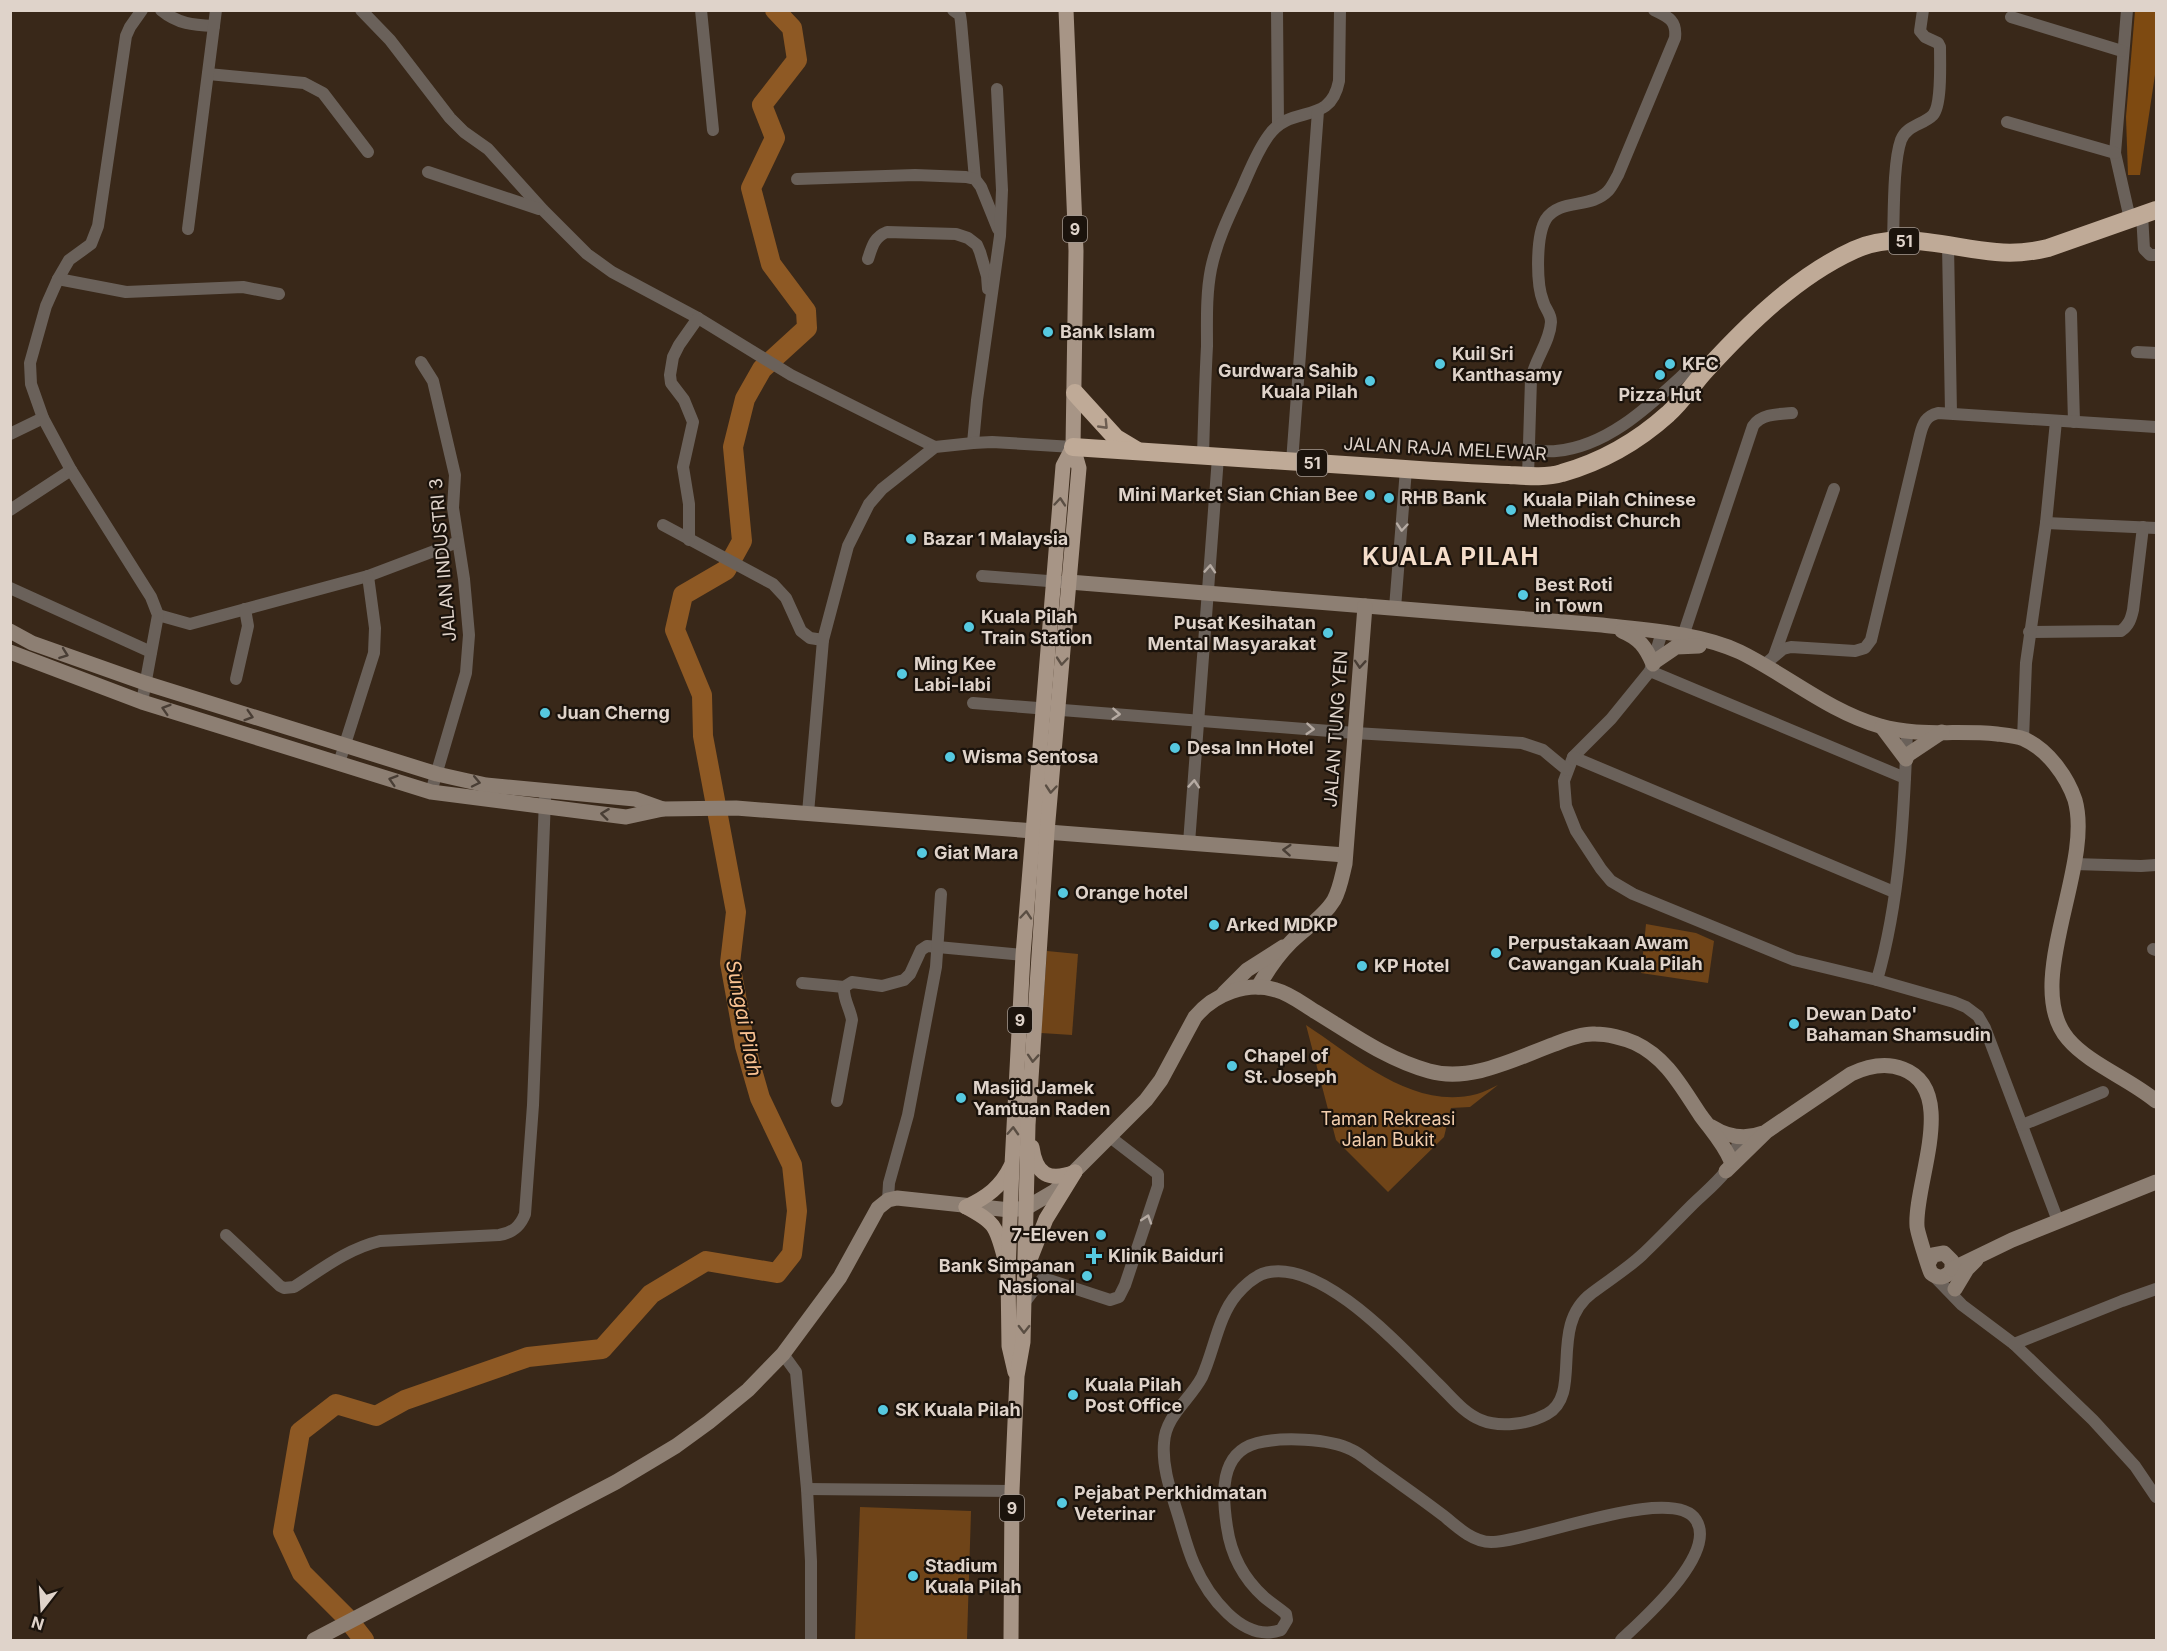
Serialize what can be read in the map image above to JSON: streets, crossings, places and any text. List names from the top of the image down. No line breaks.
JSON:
{"streets":{"highway":["51","JALAN RAJA MELEWAR"],"main road":["9"],"street":["JALAN INDUSTRI 3","JALAN TUNG YEN"]},"crossings":[["9","JALAN RAJA MELEWAR"]],"one_way":["JALAN TUNG YEN"],"districts":["KUALA PILAH"],"water":["Sungai Pilah"],"parks":["Taman Rekreasi Jalan Bukit"],"places":{"other":["Bank Islam","Kuil Sri Kanthasamy","KFC","Pizza Hut","Gurdwara Sahib Kuala Pilah","Mini Market Sian Chian Bee","RHB Bank","Kuala Pilah Chinese Methodist Church","Bazar 1 Malaysia","Best Roti in Town","Kuala Pilah Train Station","Pusat Kesihatan Mental Masyarakat","Ming Kee Labi-labi","Juan Cherng","Desa Inn Hotel","Wisma Sentosa","Giat Mara","Orange hotel","Arked MDKP","Perpustakaan Awam Cawangan Kuala Pilah","KP Hotel","Dewan Dato' Bahaman Shamsudin","Chapel of St. Joseph","Masjid Jamek Yamtuan Raden","7-Eleven","Bank Simpanan Nasional","Kuala Pilah Post Office","SK Kuala Pilah","Pejabat Perkhidmatan Veterinar","Stadium Kuala Pilah"],"health":["Klinik Baiduri"]},"north":"bottom"}
